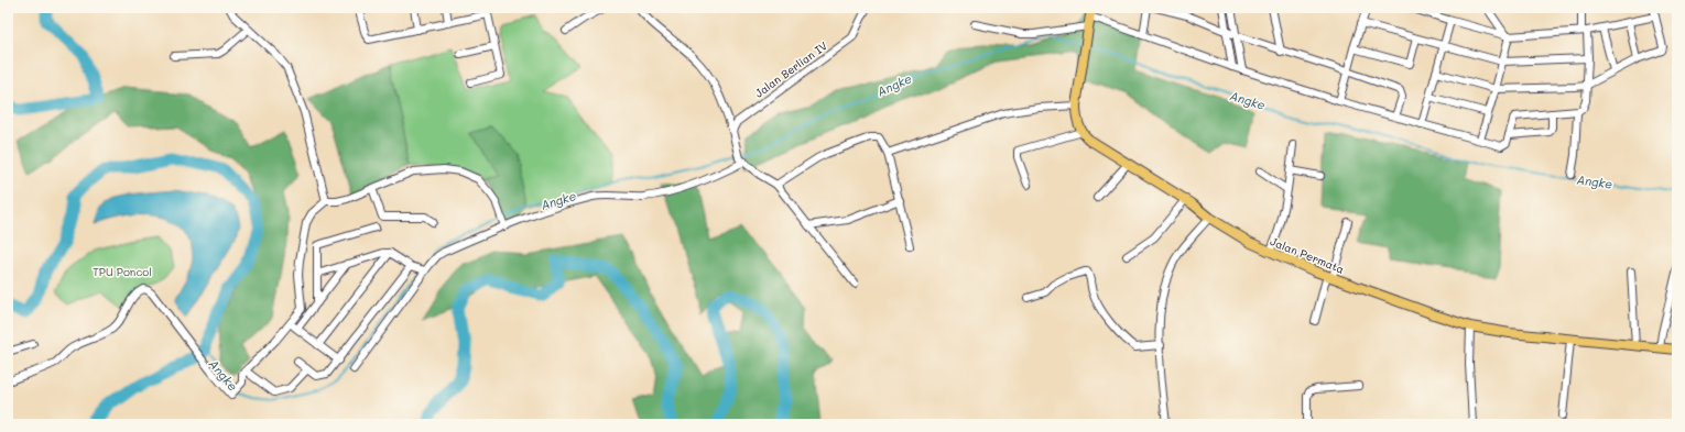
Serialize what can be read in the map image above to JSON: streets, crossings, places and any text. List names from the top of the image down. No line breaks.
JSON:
{"streets":{"main road":["Jalan Permata"],"street":["Jalan Berlian IV"]},"water":["Angke"],"parks":["TPU Poncol"]}
